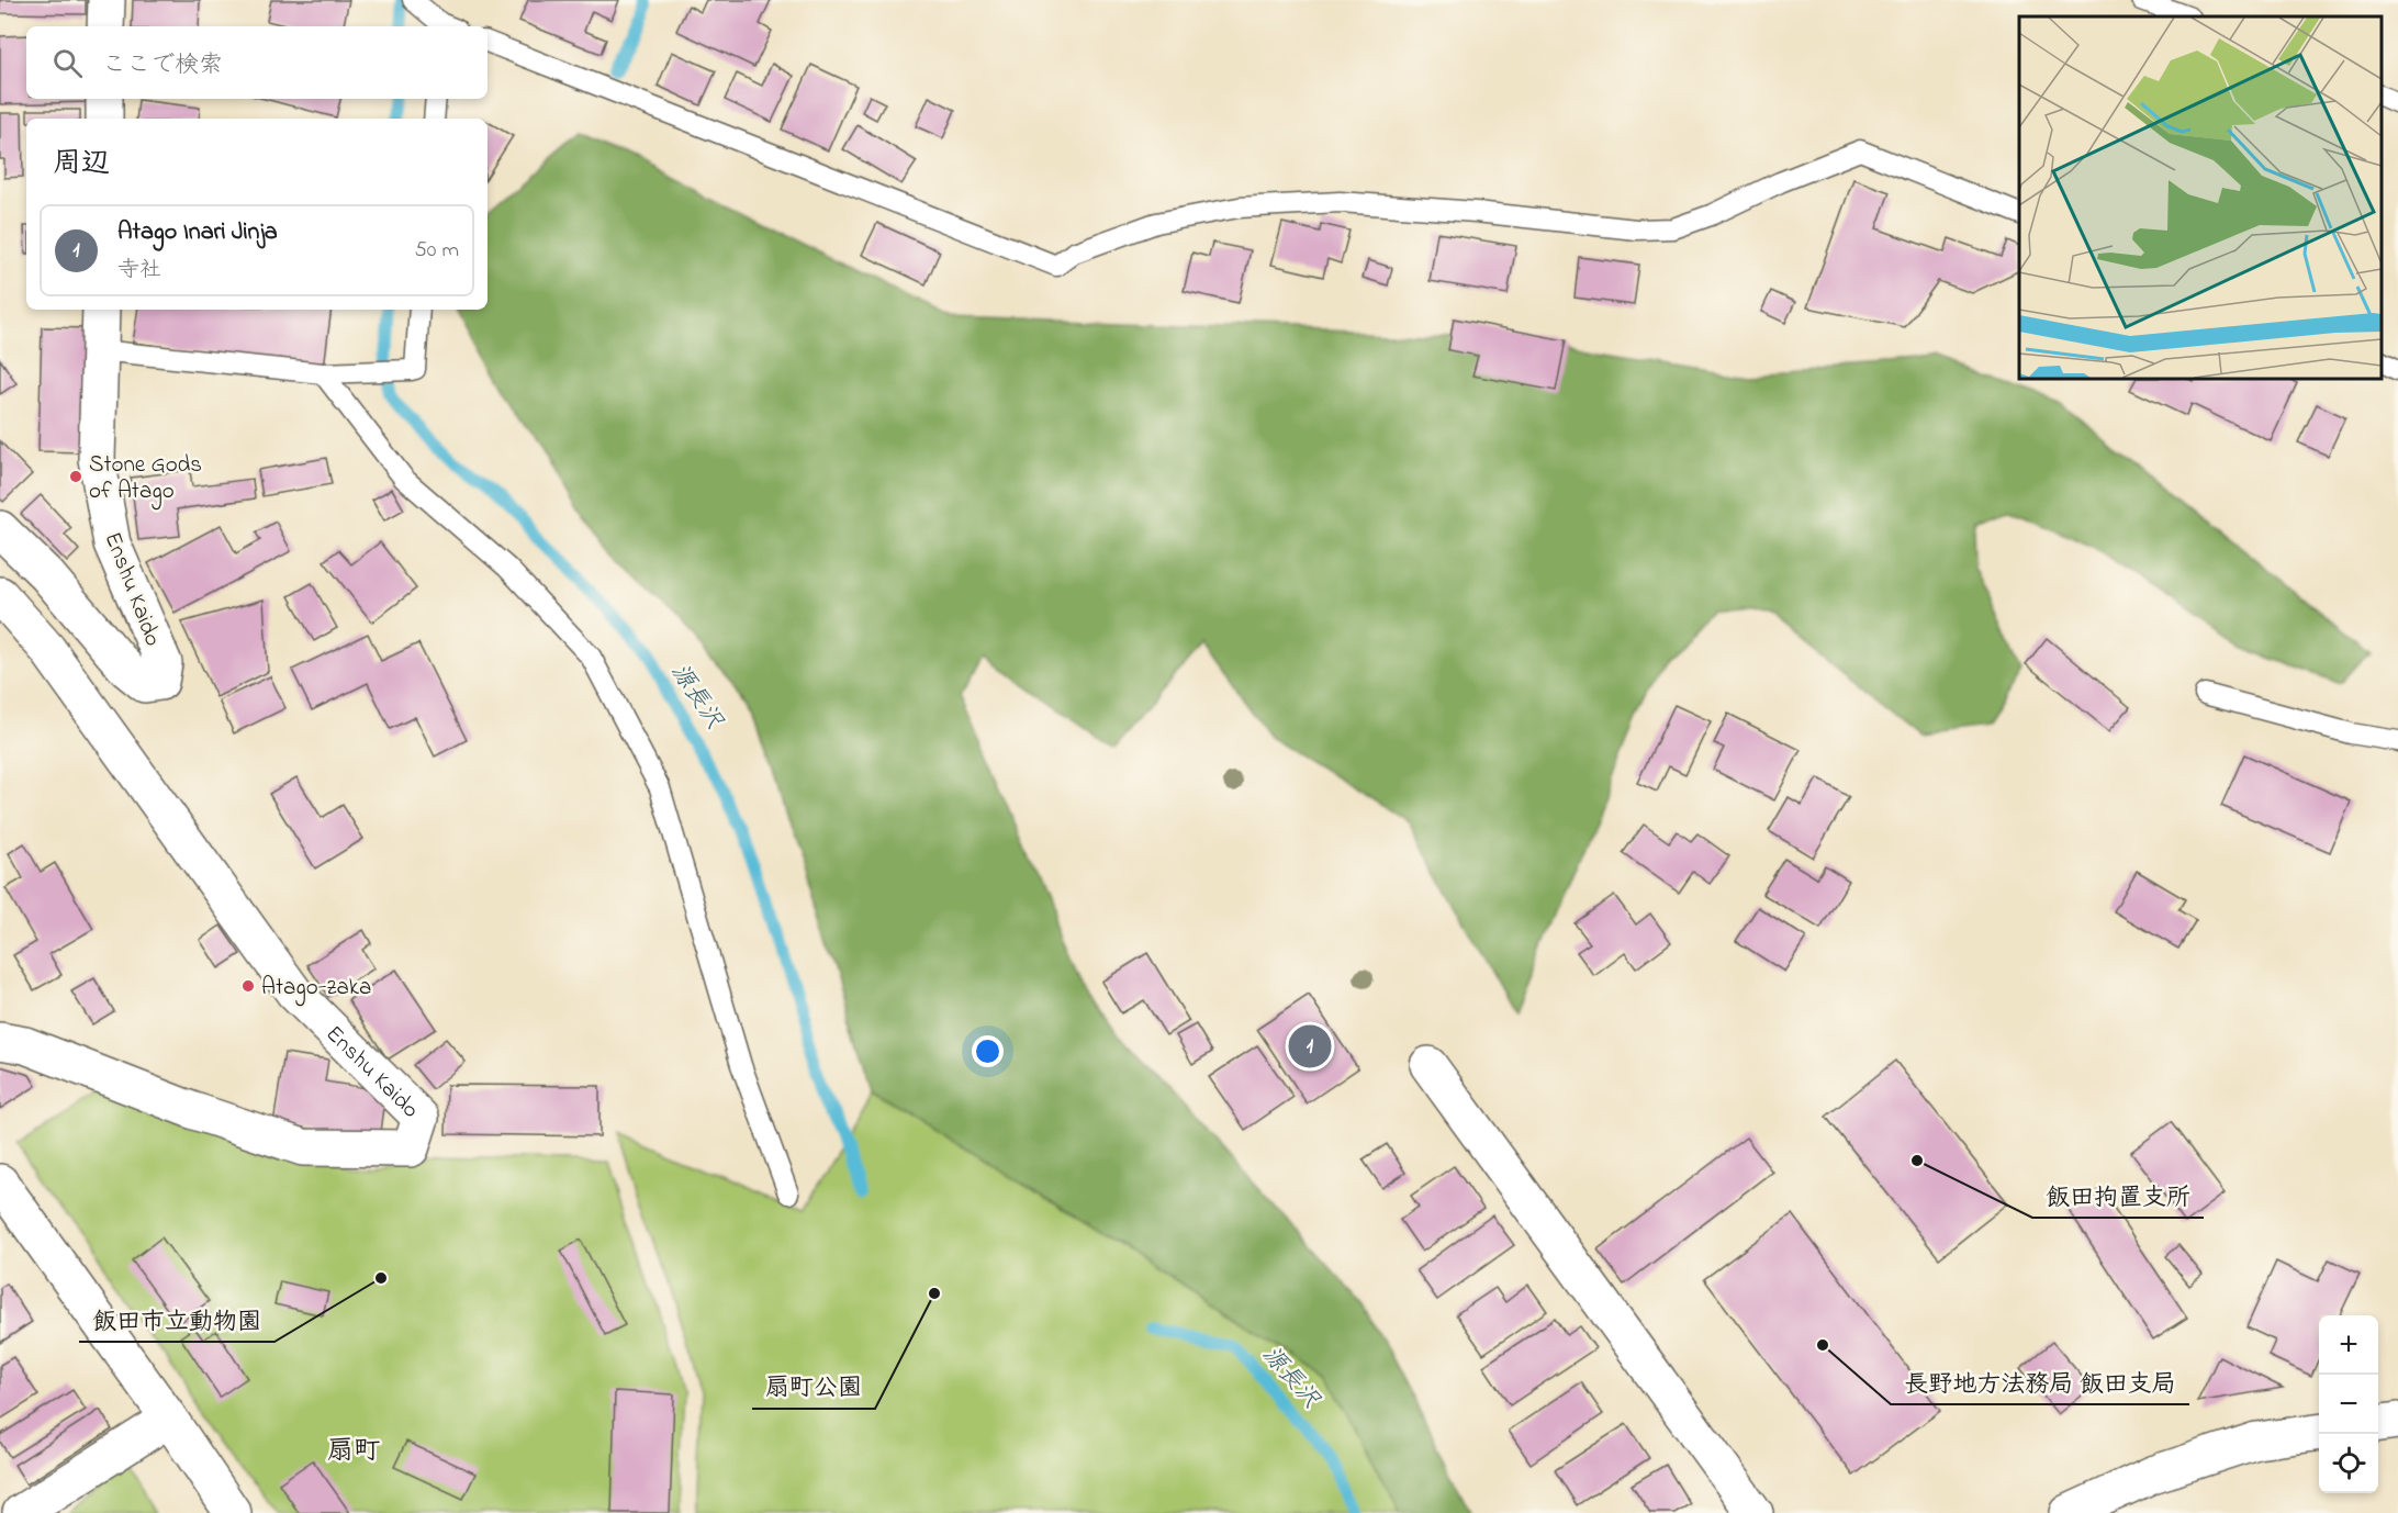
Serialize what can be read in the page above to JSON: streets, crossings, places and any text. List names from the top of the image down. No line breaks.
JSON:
{"streets":{"main road":["Enshu Kaido"]},"districts":["扇町"],"water":["源長沢"],"places":["Stone Gods of Atago","Atago-zaka","飯田拘置支所","飯田市立動物園","扇町公園","長野地方法務局 飯田支局"],"page":{"search":"ここで検索","heading":"周辺","list":[{"mark":"1","name":"Atago Inari Jinja","note":"寺社","value":"50 m"}],"pins":"1","map_buttons":["+","−"]}}
